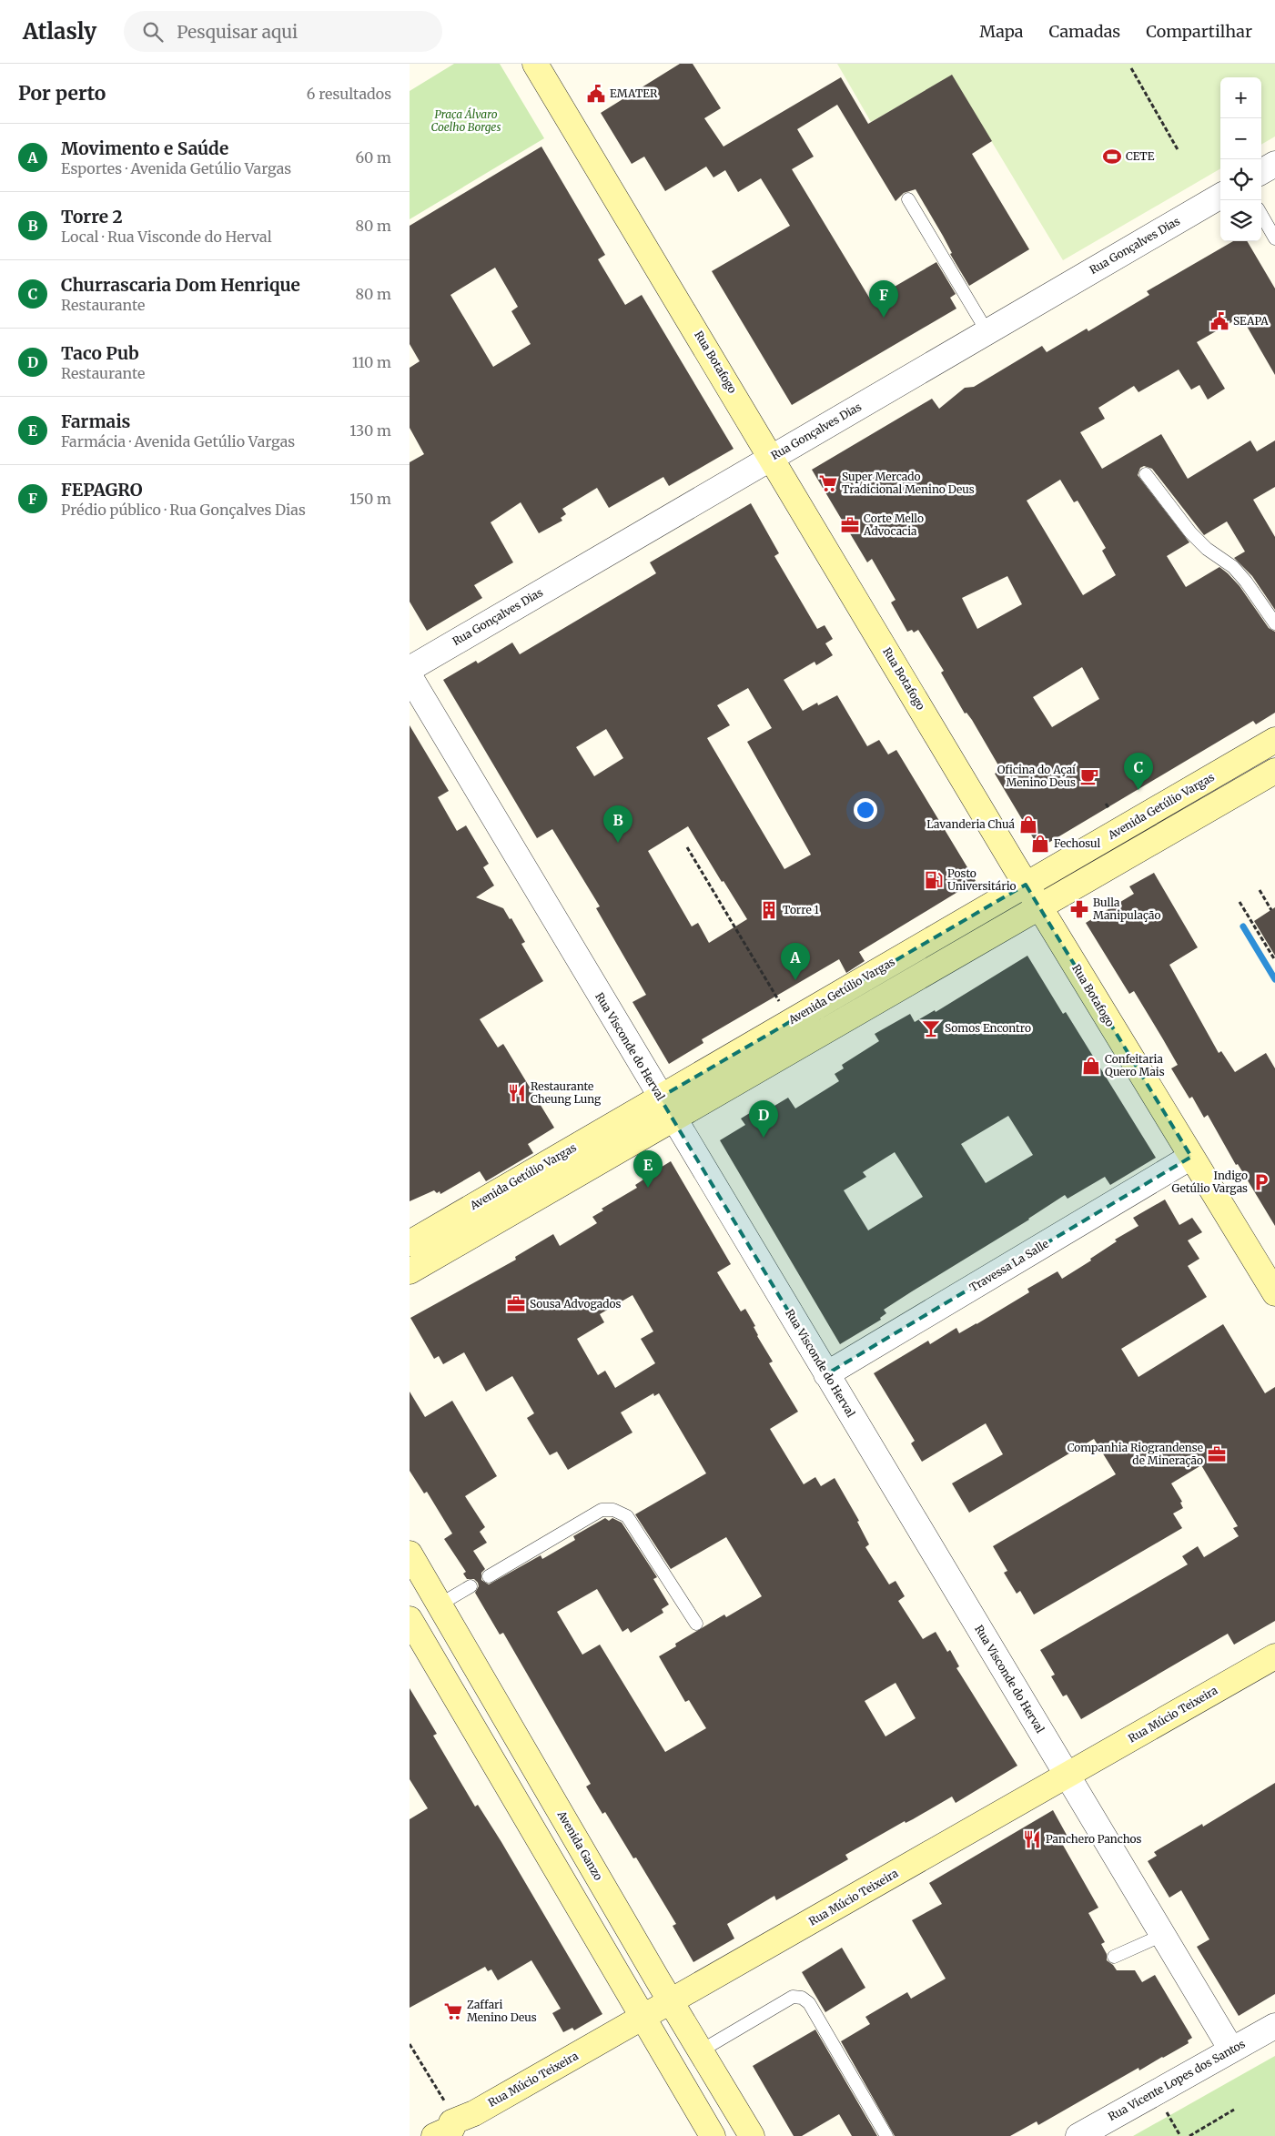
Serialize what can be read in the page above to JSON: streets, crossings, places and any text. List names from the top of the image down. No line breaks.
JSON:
{"streets":{"street":["Rua Gonçalves Dias","Rua Botafogo","Avenida Getúlio Vargas","Rua Visconde do Herval","Travessa La Salle","Rua Múcio Teixeira","Avenida Ganzo","Rua Vicente Lopes dos Santos"]},"crossings":[["Rua Gonçalves Dias","Rua Botafogo"],["Rua Botafogo","Avenida Getúlio Vargas"],["Rua Botafogo","Travessa La Salle"],["Avenida Getúlio Vargas","Rua Visconde do Herval"],["Rua Visconde do Herval","Travessa La Salle"],["Rua Visconde do Herval","Rua Múcio Teixeira"],["Rua Visconde do Herval","Rua Vicente Lopes dos Santos"],["Rua Múcio Teixeira","Avenida Ganzo"]],"parks":["Praça Álvaro Coelho Borges"],"places":{"public building":["EMATER","SEAPA"],"sports":["CETE"],"supermarket":["Super Mercado Tradicional Menino Deus","Zaffari Menino Deus"],"office":["Corte Mello Advocacia","Sousa Advogados","Companhia Riograndense de Mineração"],"cafe":["Oficina do Açaí Menino Deus"],"shop":["Lavanderia Chuá","Fechosul","Confeitaria Quero Mais"],"fuel station":["Posto Universitário"],"pharmacy":["Bulla Manipulação"],"building":["Torre 1"],"bar":["Somos Encontro"],"restaurant":["Restaurante Cheung Lung","Panchero Panchos"],"parking":["Indigo Getúlio Vargas"]},"page":{"header":"Atlasly","search":"Pesquisar aqui","nav":["Mapa","Camadas","Compartilhar"],"heading":["Por perto","6 resultados"],"map_buttons":["+","−"],"list":[{"mark":"A","name":"Movimento e Saúde","note":"Esportes · Avenida Getúlio Vargas","value":"60 m"},{"mark":"B","name":"Torre 2","note":"Local · Rua Visconde do Herval","value":"80 m"},{"mark":"C","name":"Churrascaria Dom Henrique","note":"Restaurante","value":"80 m"},{"mark":"D","name":"Taco Pub","note":"Restaurante","value":"110 m"},{"mark":"E","name":"Farmais","note":"Farmácia · Avenida Getúlio Vargas","value":"130 m"},{"mark":"F","name":"FEPAGRO","note":"Prédio público · Rua Gonçalves Dias","value":"150 m"}],"pins":["F","C","B","A","D","E"]}}
